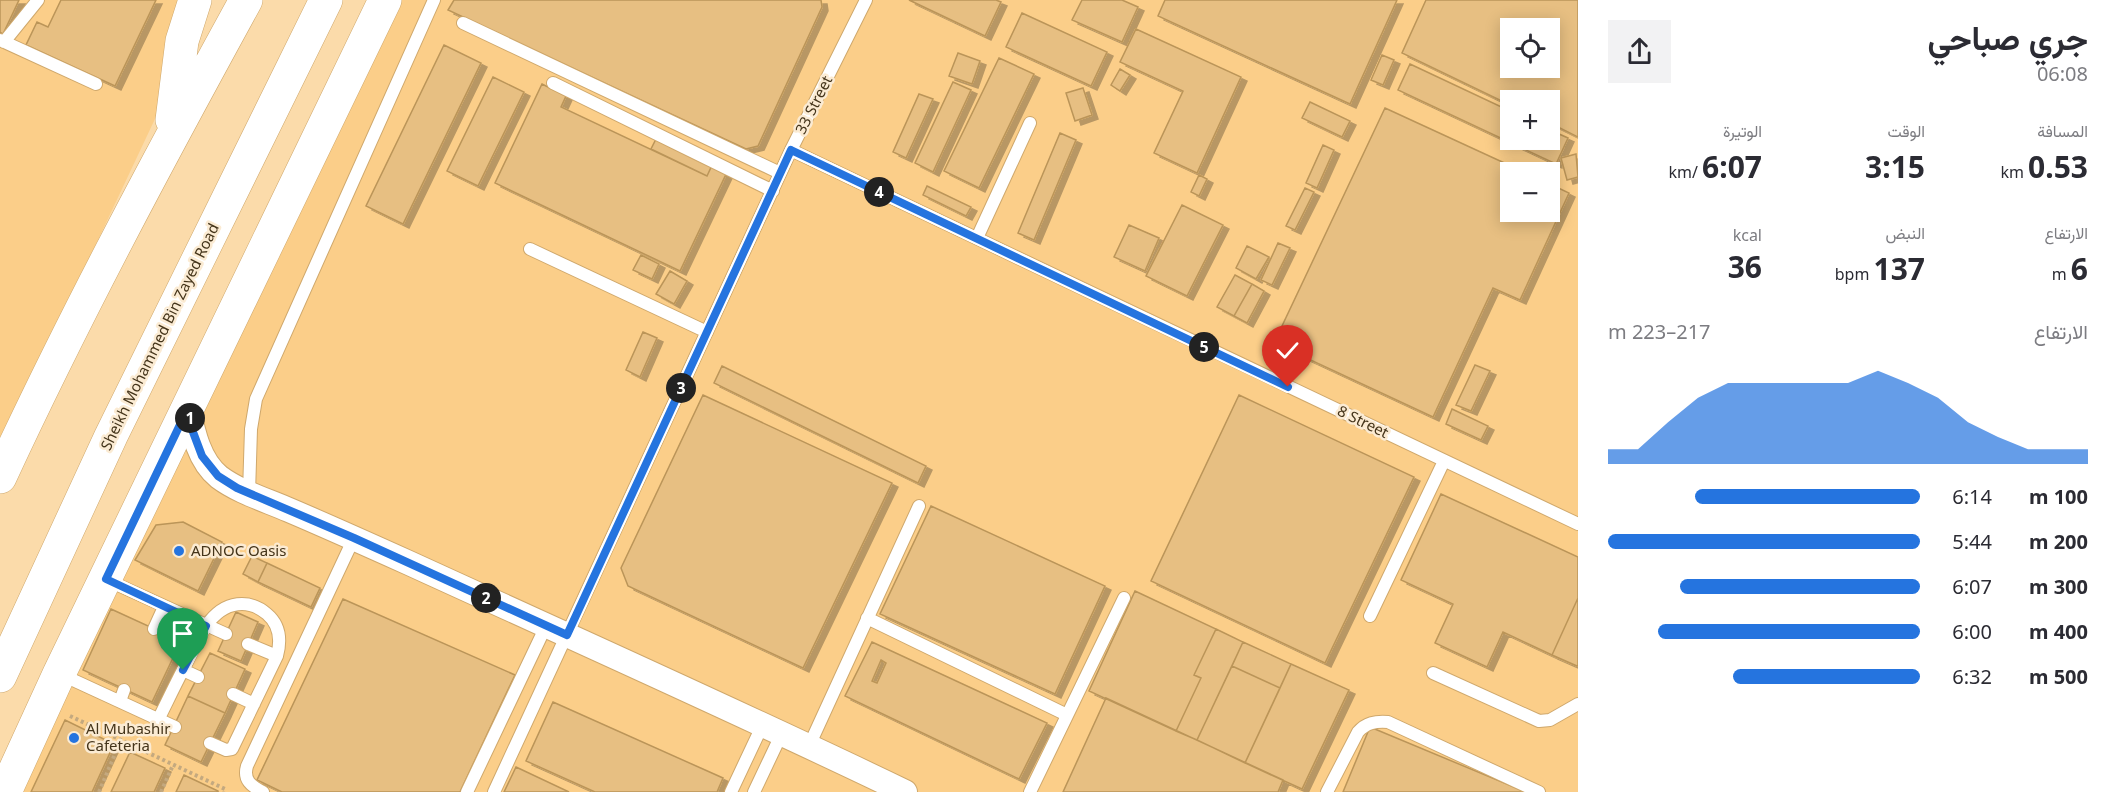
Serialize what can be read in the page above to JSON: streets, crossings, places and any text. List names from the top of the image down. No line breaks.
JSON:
{"streets":{"main road":["Sheikh Mohammed Bin Zayed Road"],"lane":["33 Street","8 Street"]},"crossings":[["33 Street","8 Street"]],"places":["ADNOC Oasis","Al Mubashir Cafeteria"],"page":{"heading":["جري صباحي","06:08"],"map_buttons":["+","−"],"stats":[["المسافة","0.53 km"],["الوقت","3:15"],["الوتيرة","6:07 /km"],["الارتفاع","6 m"],["النبض","137 bpm"],["kcal","36"]],"pins":["4","5","3","1","2"],"chart":["الارتفاع","217–223 m"],"list":[{"name":"100 m","note":"6:14"},{"name":"200 m","note":"5:44"},{"name":"300 m","note":"6:07"},{"name":"400 m","note":"6:00"},{"name":"500 m","note":"6:32"}]}}
